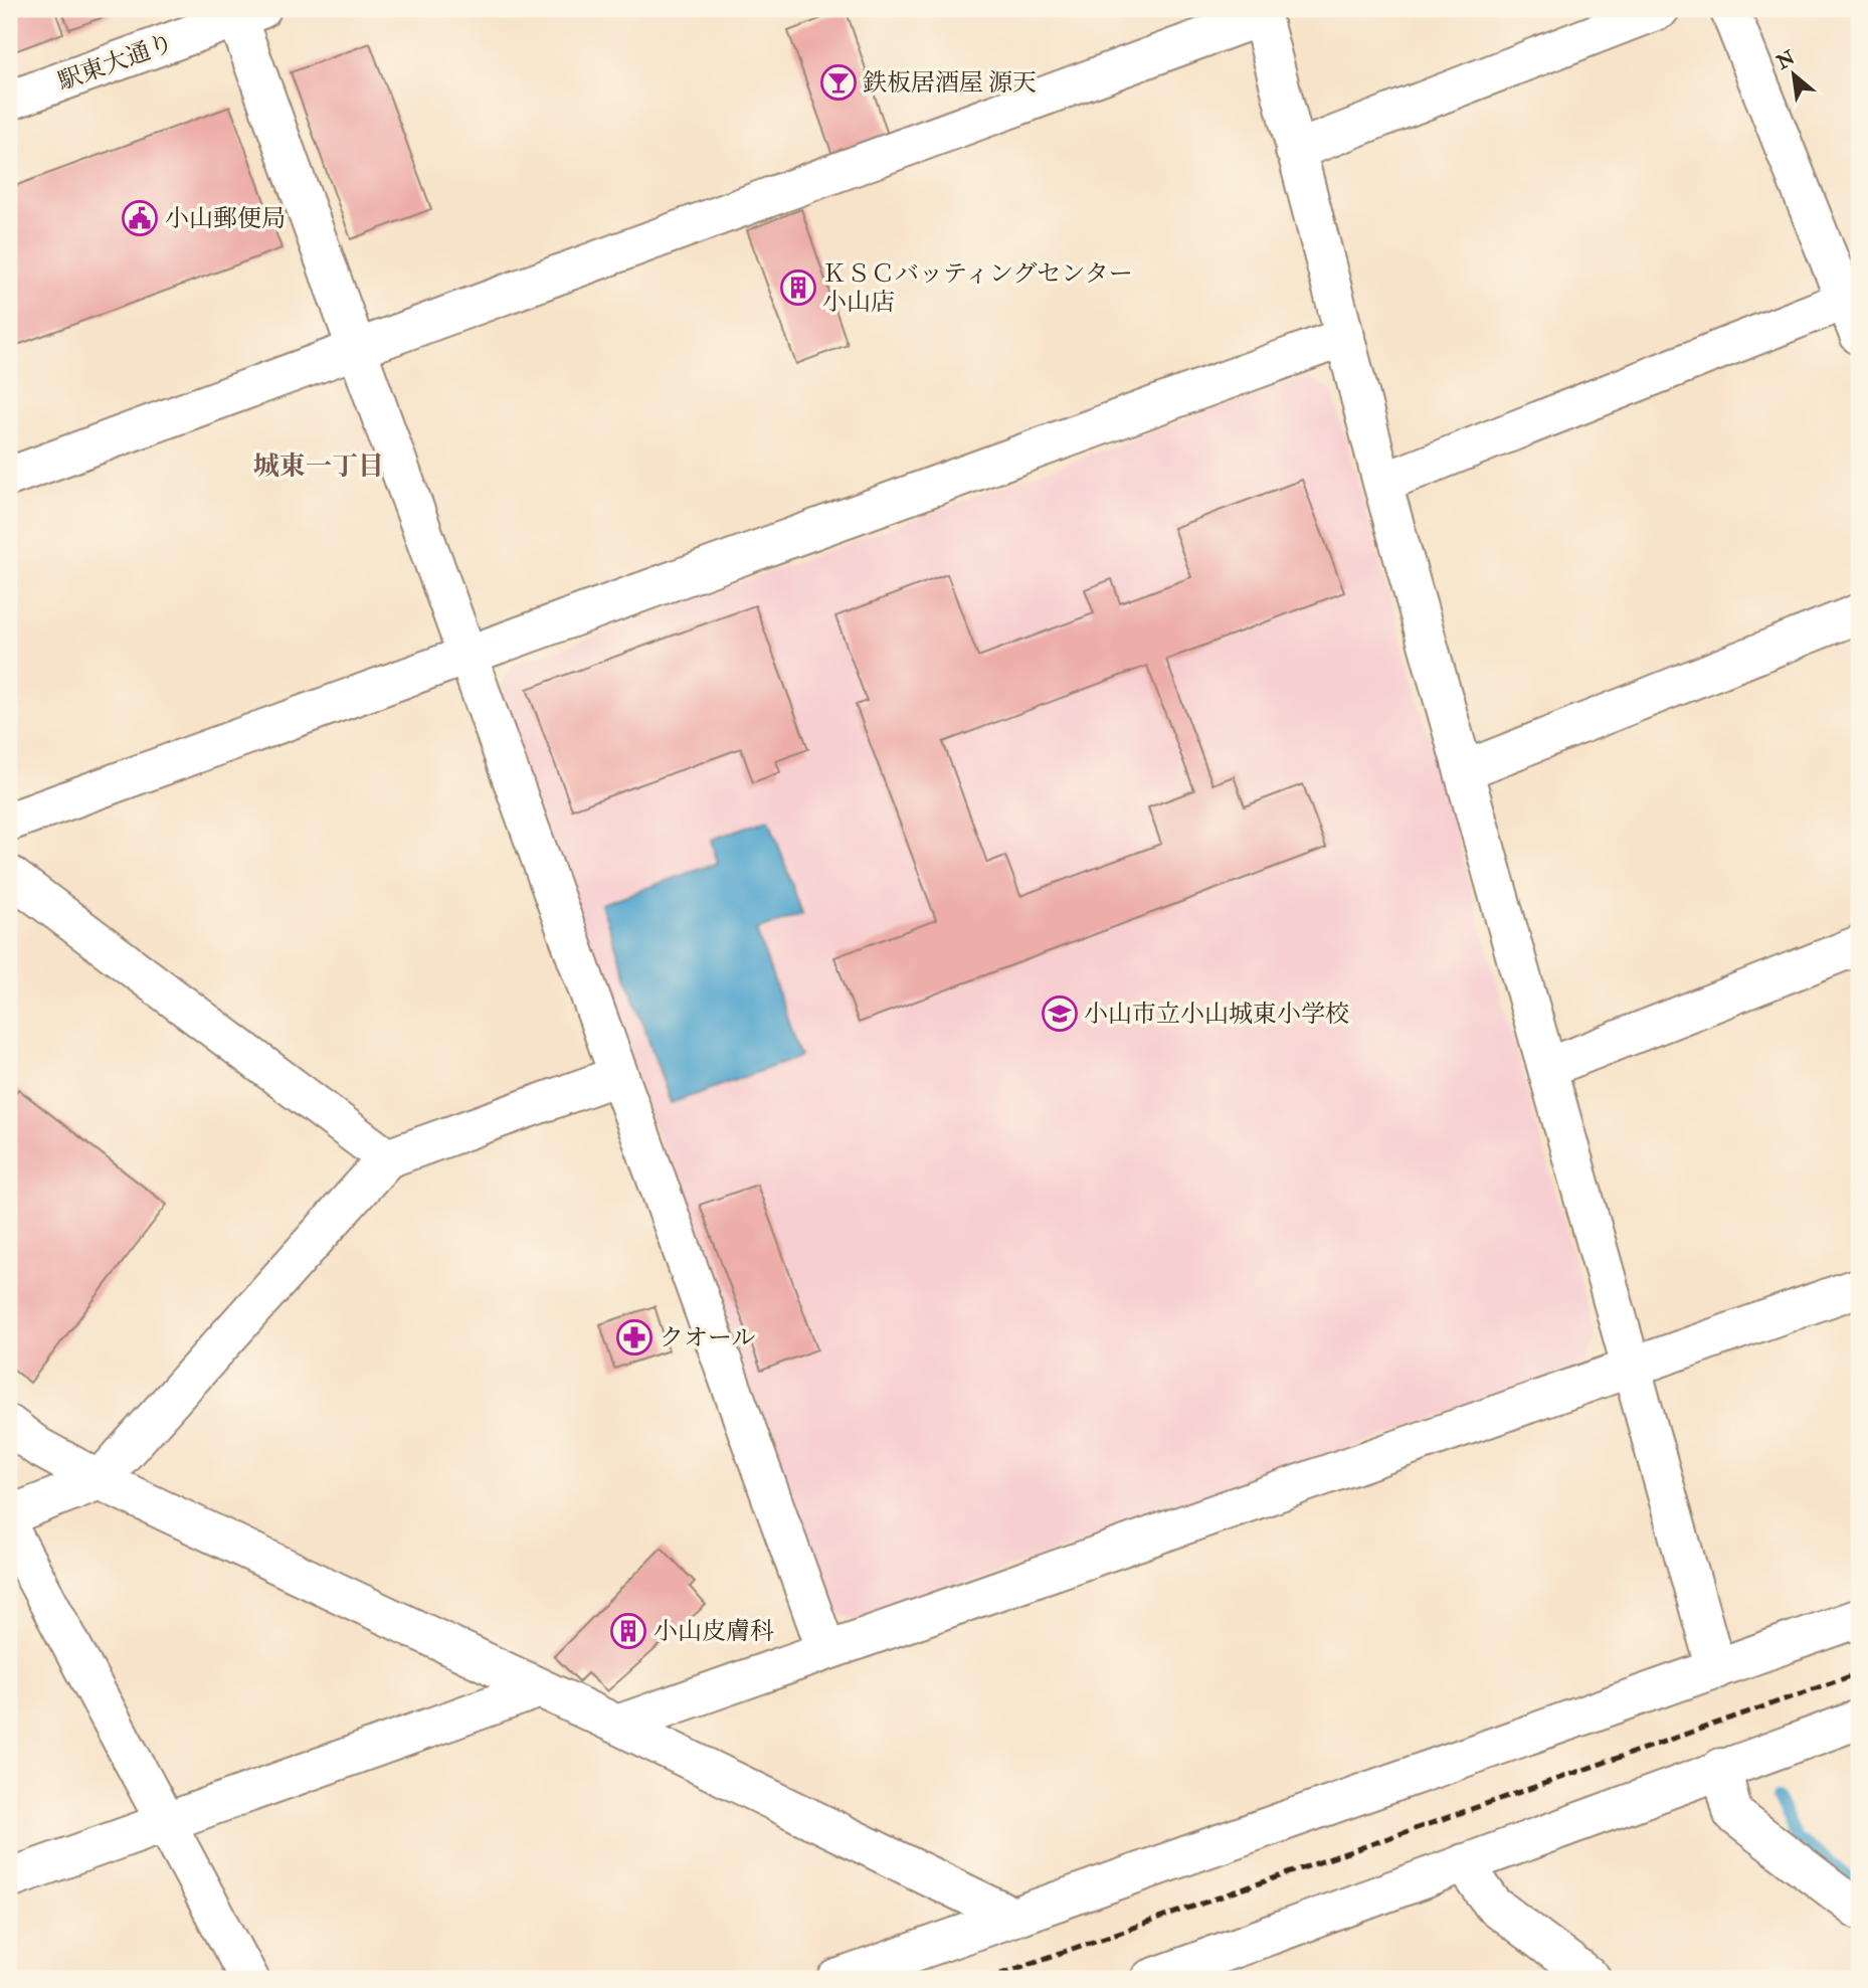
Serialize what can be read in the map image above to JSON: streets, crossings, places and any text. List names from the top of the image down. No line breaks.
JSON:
{"streets":{"street":["駅東大通り"]},"districts":["城東一丁目"],"places":{"bar":["鉄板居酒屋 源天"],"public building":["小山郵便局"],"building":["ＫＳＣバッティングセンター 小山店","小山皮膚科"],"school or university":["小山市立小山城東小学校"],"pharmacy":["クオール"]},"north":"top left"}
